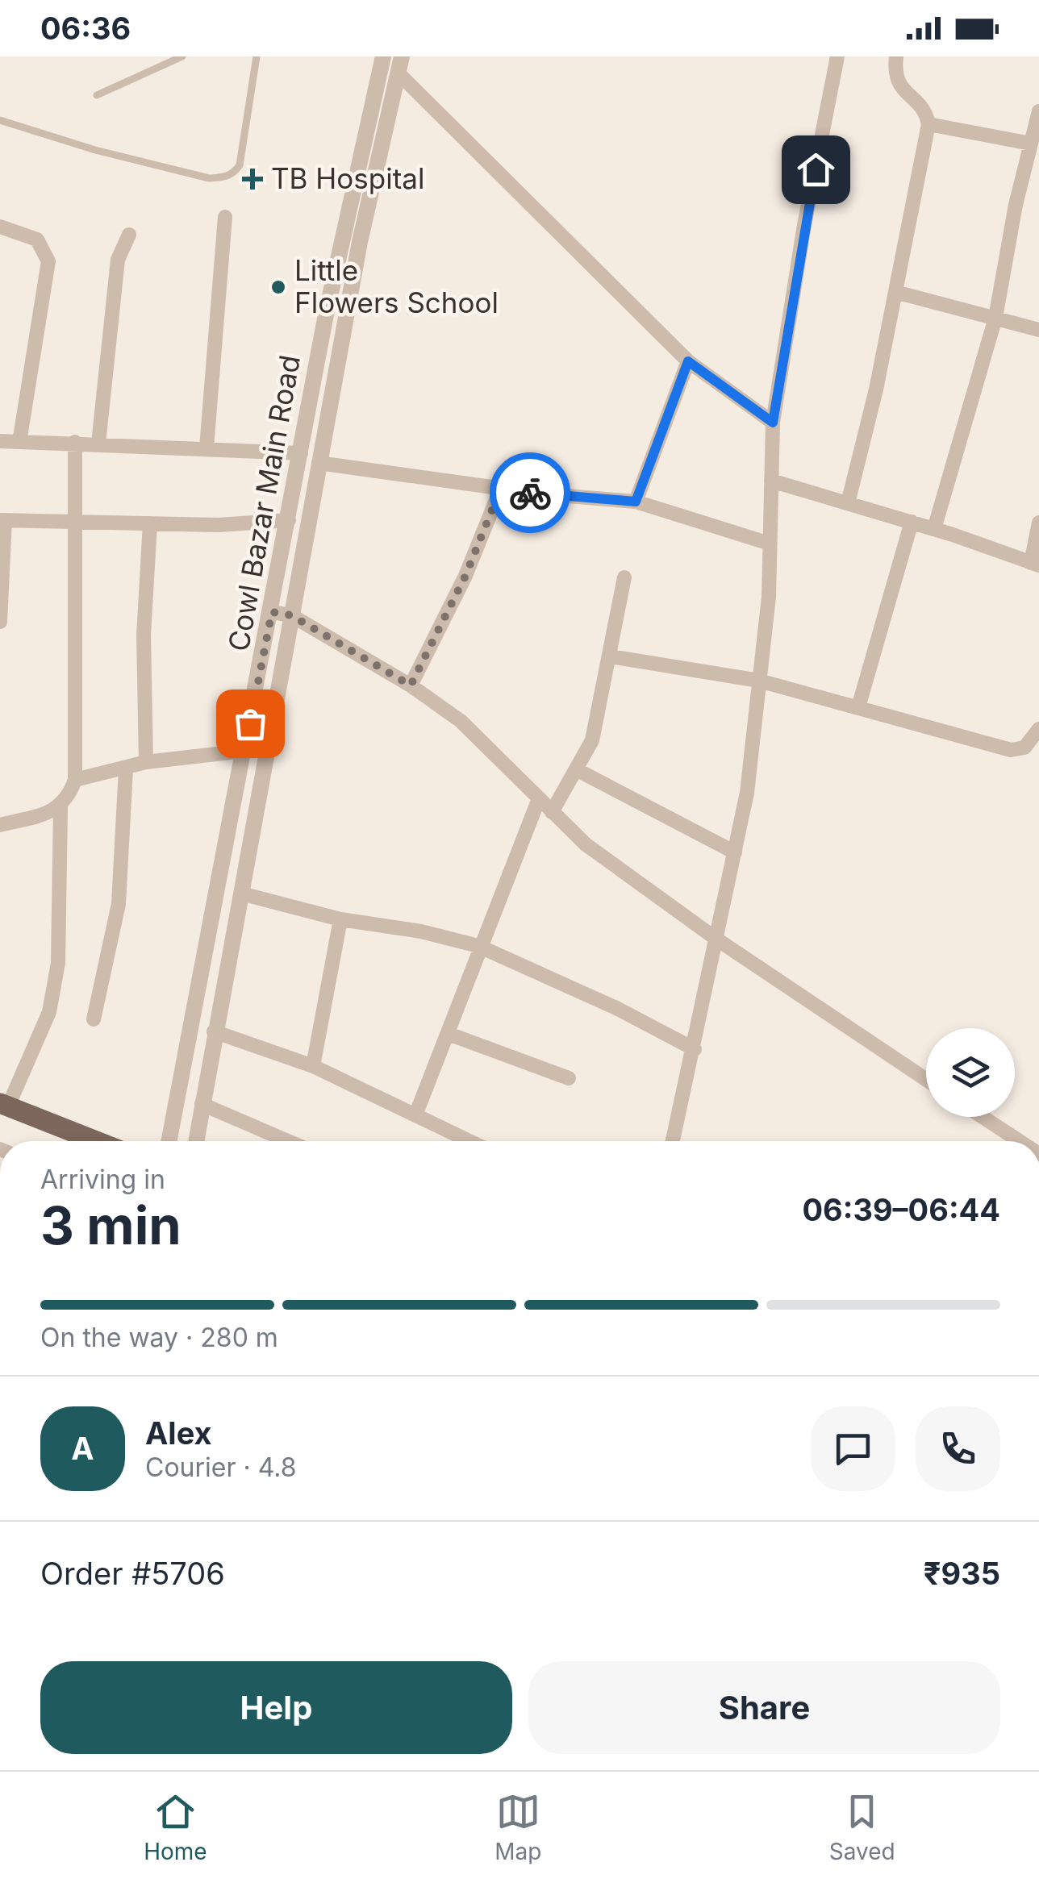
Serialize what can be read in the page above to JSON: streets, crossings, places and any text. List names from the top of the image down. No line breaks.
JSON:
{"streets":{"street":["Cowl Bazar Main Road"]},"places":{"health":["TB Hospital"],"other":["Little Flowers School"]},"page":{"status":"06:36","heading":["3 min","Arriving in","06:39–06:44"],"panel":["Alex","Courier · 4.8","Order #5706","₹935"],"bar":"On the way · 280 m","round":"A","buttons":["Help","Share"],"tabs":["Home","Map","Saved"]}}
